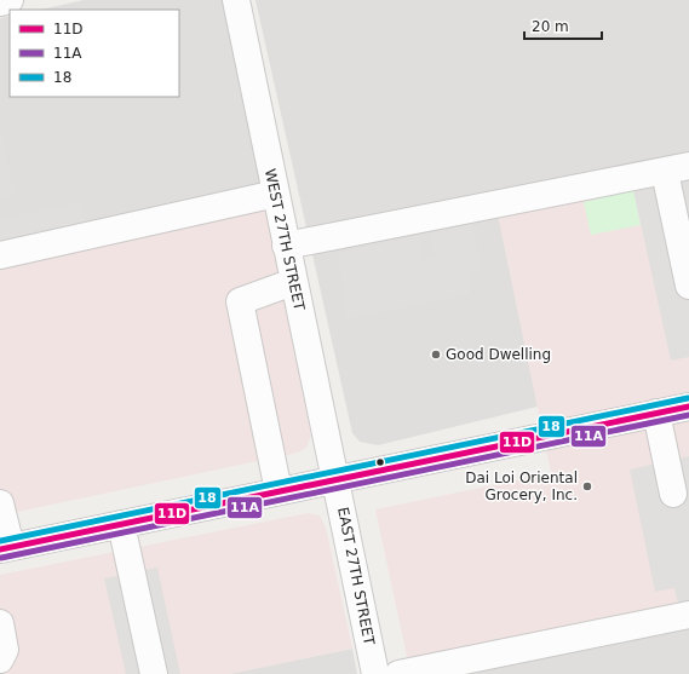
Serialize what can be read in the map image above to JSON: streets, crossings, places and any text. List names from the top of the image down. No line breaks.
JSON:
{"streets":{"street":["WEST 27TH STREET","EAST 27TH STREET"]},"crossings":[["WEST 27TH STREET","EAST 27TH STREET"]],"places":["Good Dwelling","Dai Loi Oriental Grocery, Inc."],"lines":["transit line 18","transit line 11D","transit line 11A"],"legend":["11D","11A","18"],"scale_bar":"20 m"}
